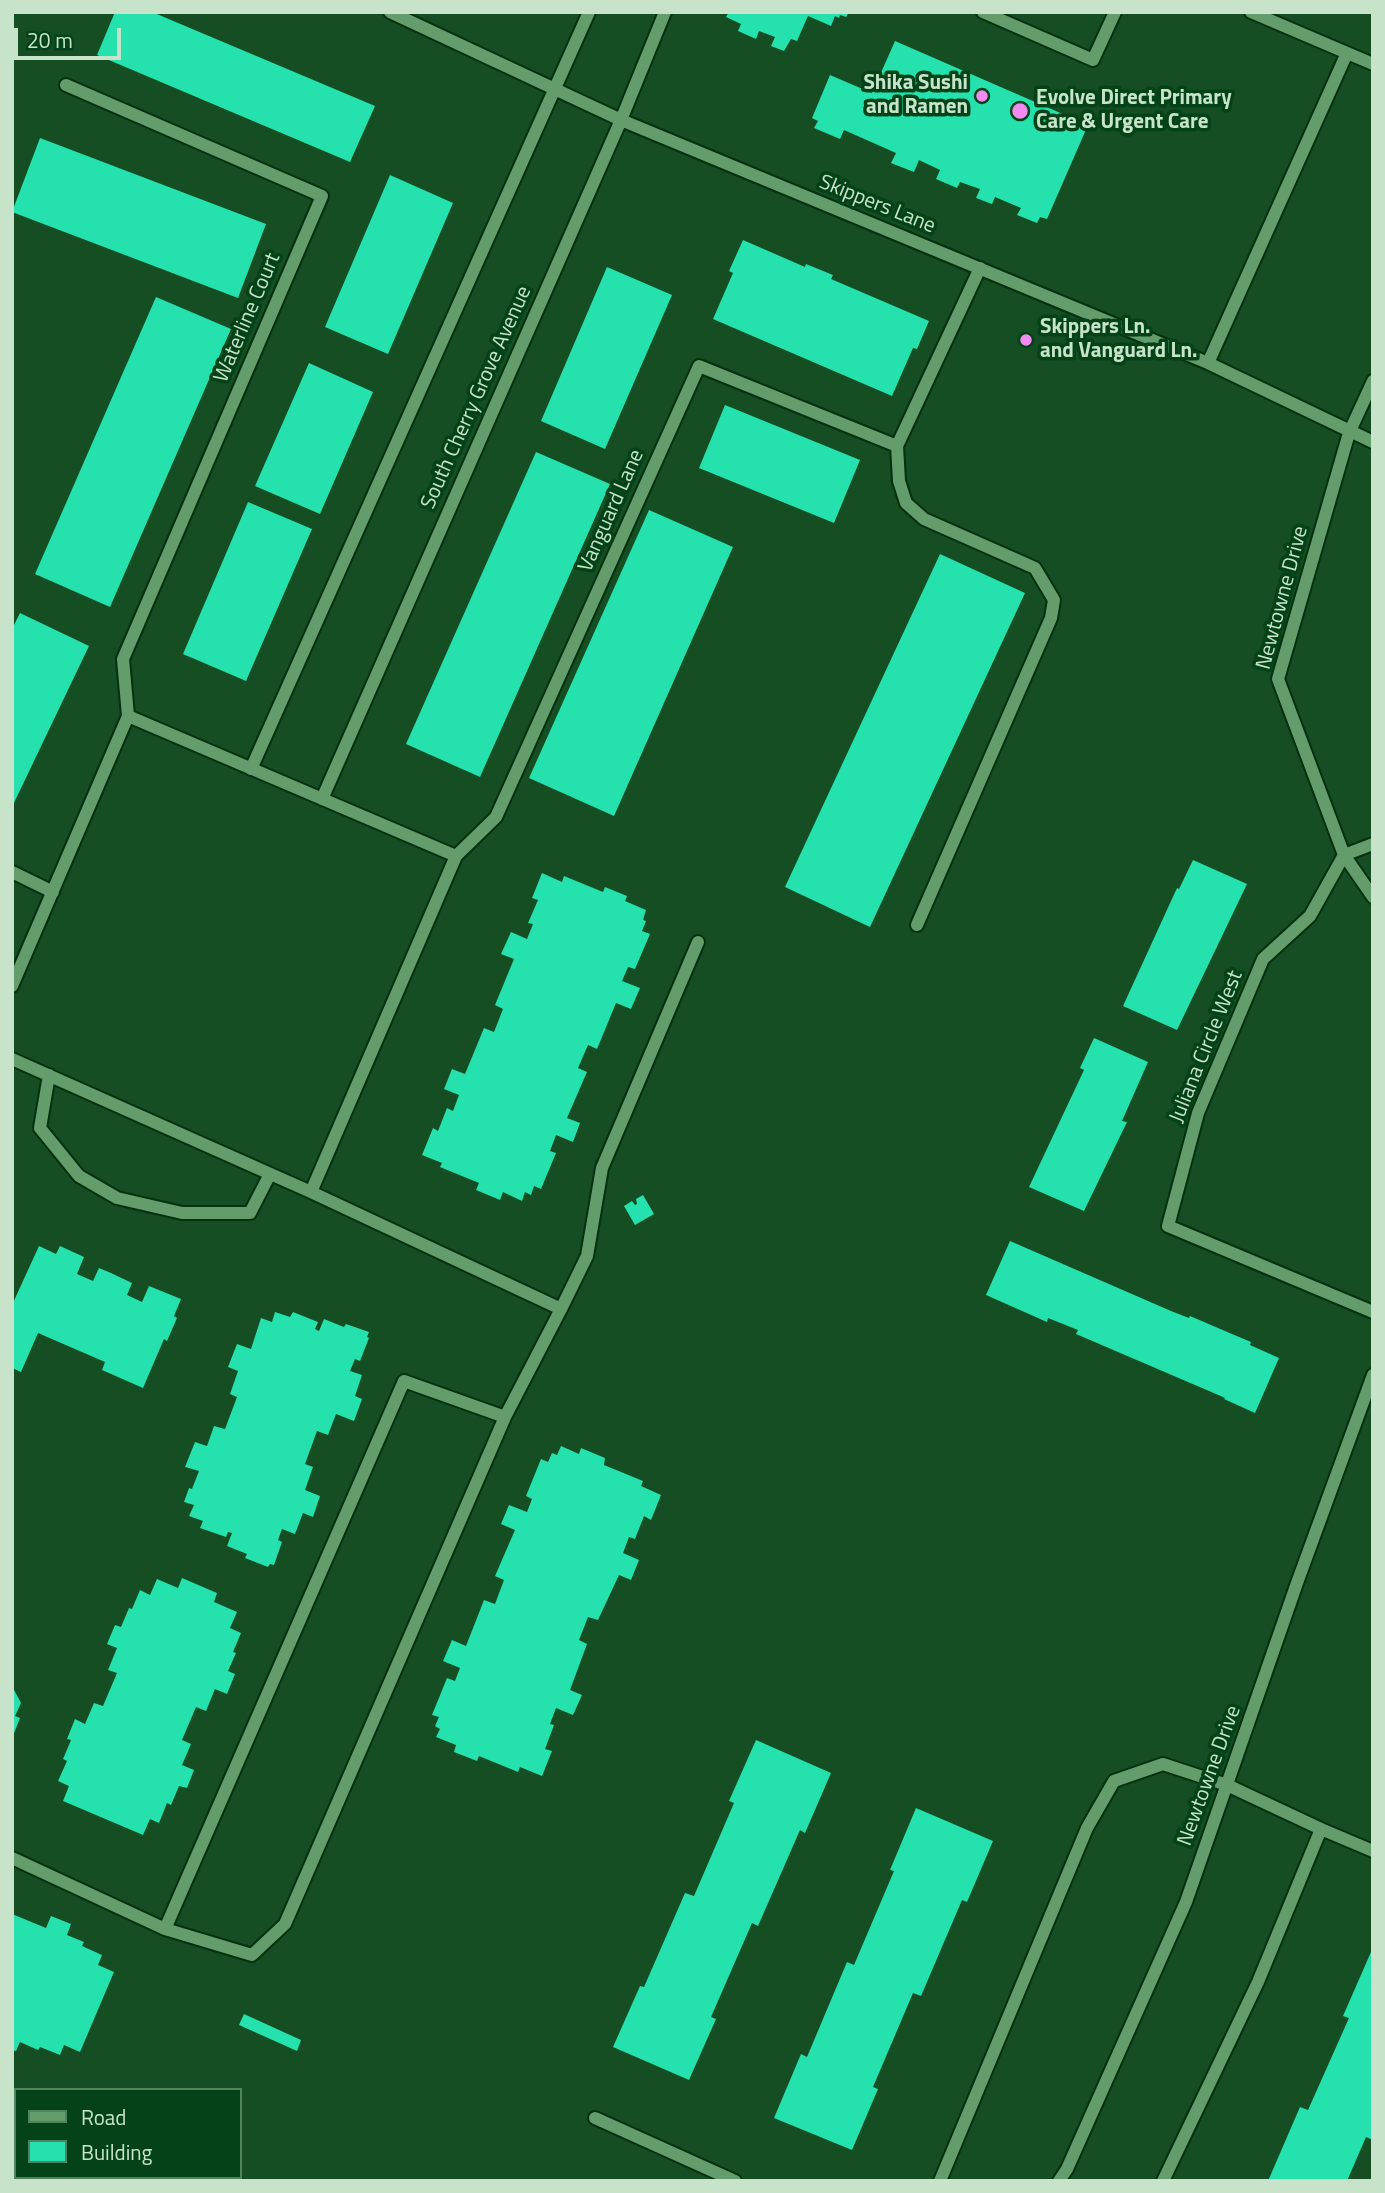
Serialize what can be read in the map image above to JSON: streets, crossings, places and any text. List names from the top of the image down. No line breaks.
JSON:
{"streets":{"street":["Skippers Lane","Waterline Court","South Cherry Grove Avenue","Vanguard Lane","Newtowne Drive","Juliana Circle West"]},"crossings":[["Skippers Lane","South Cherry Grove Avenue"],["Skippers Lane","Newtowne Drive"],["Newtowne Drive","Juliana Circle West"]],"places":["Shika Sushi and Ramen","Evolve Direct Primary Care & Urgent Care","Skippers Ln. and Vanguard Ln."],"legend":["Road","Building"],"scale_bar":"20 m"}
